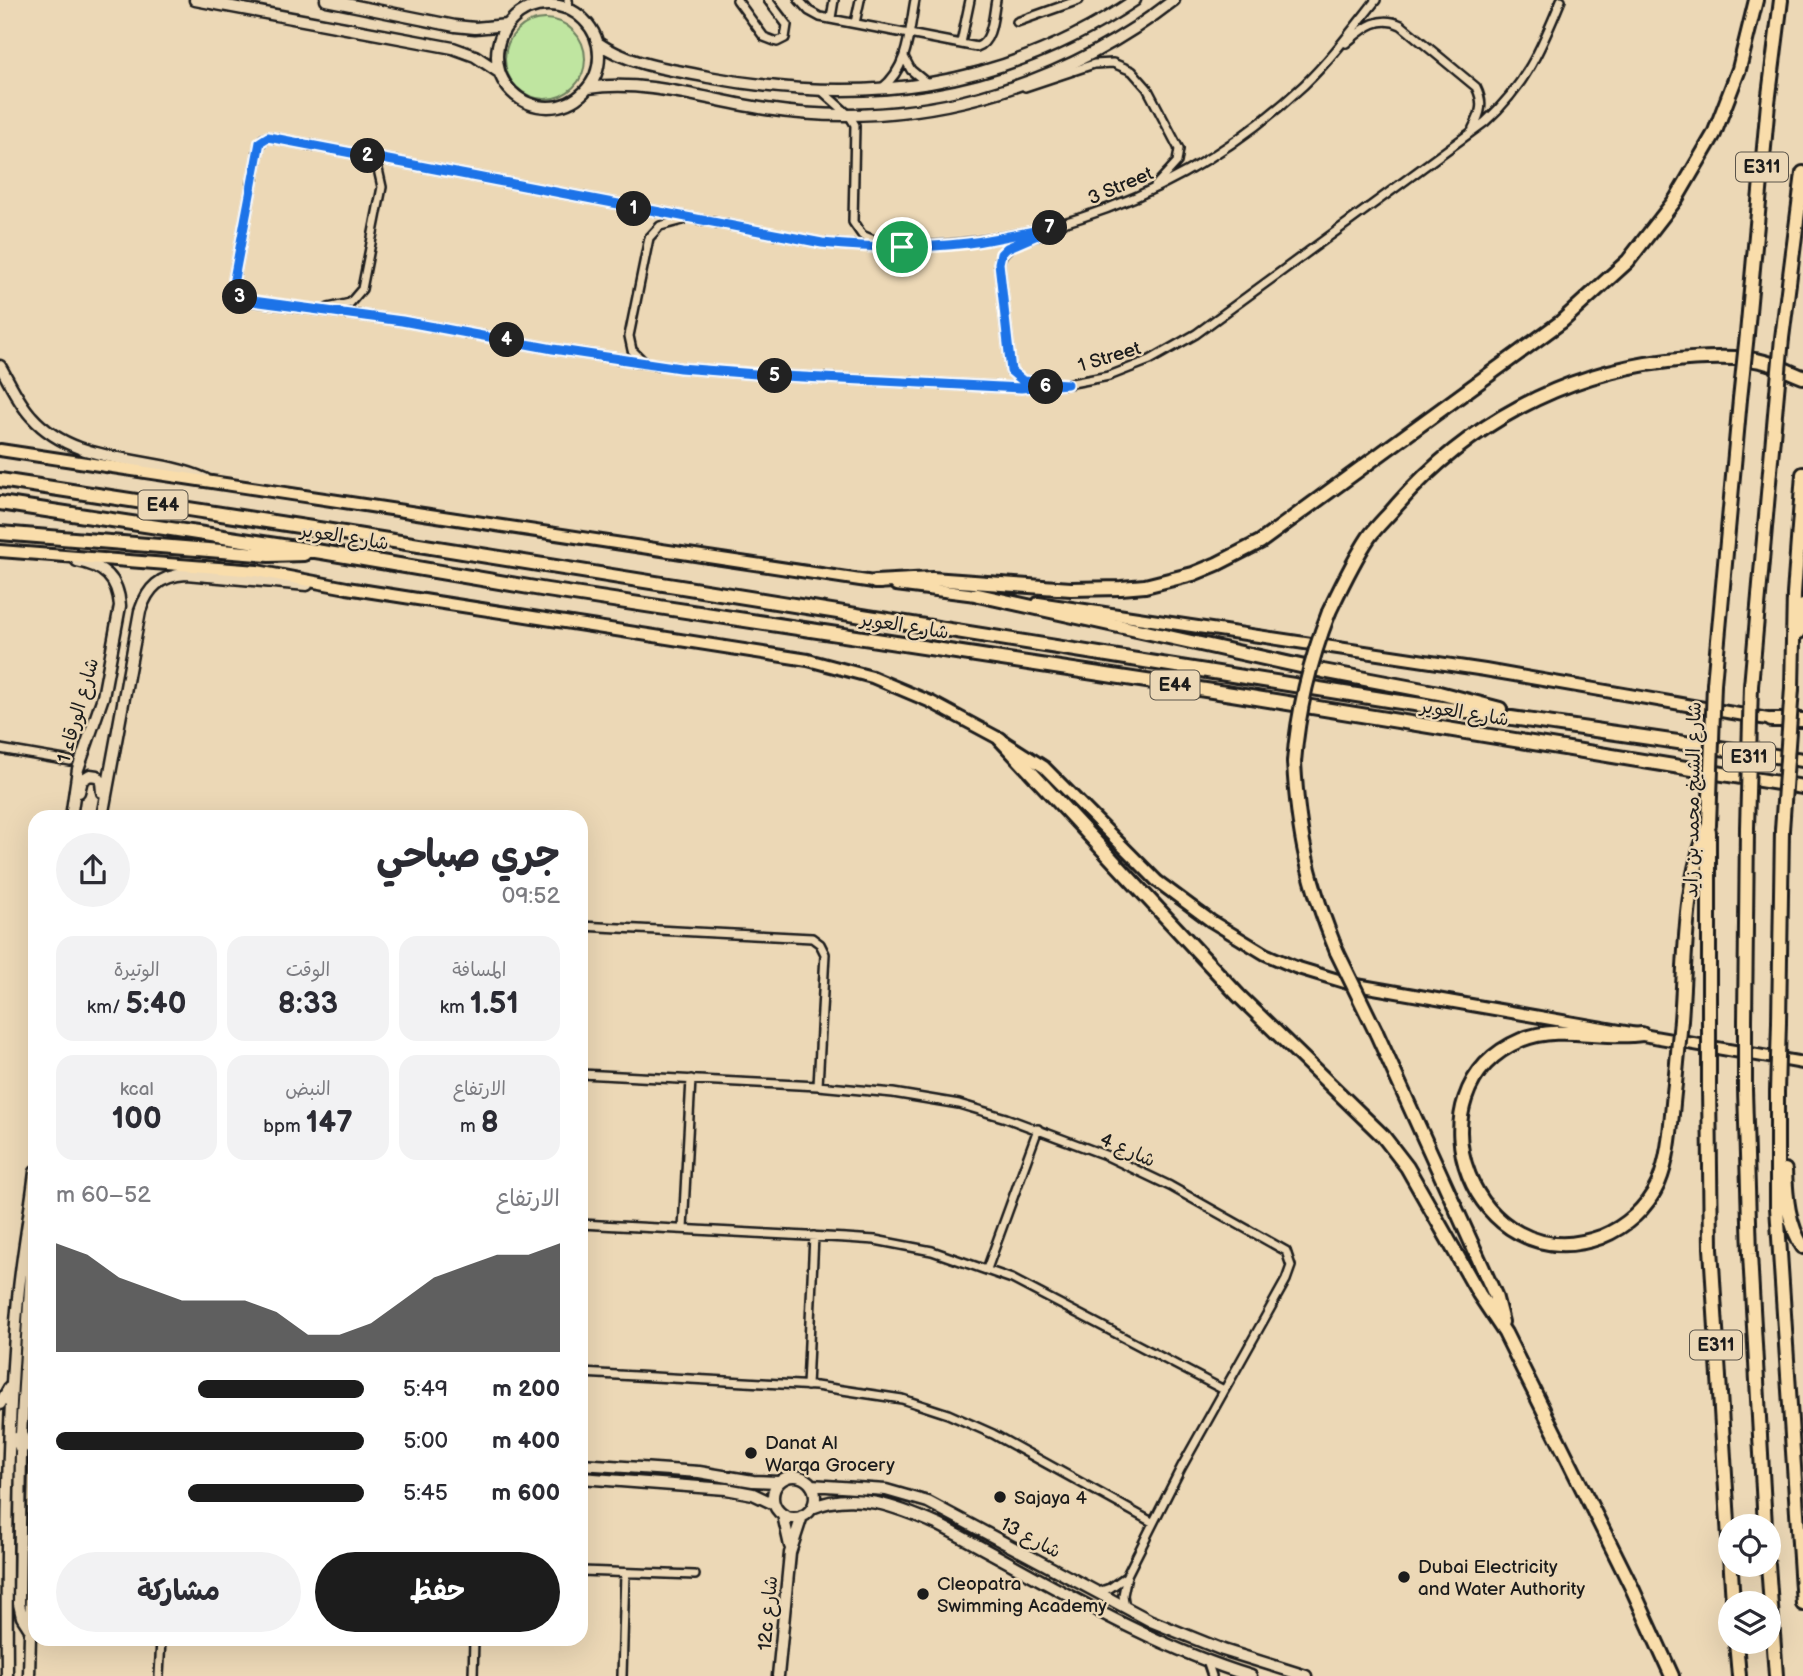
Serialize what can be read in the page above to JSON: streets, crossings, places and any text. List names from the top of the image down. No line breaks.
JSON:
{"streets":{"highway":["E311","E44","شارع العوير","شارع الشيخ محمد بن زايد"],"street":["3 Street","1 Street","شارع الورقاء 1","شارع 4","شارع 13","12c شارع"]},"crossings":[["3 Street","1 Street"],["شارع 4","شارع 13"],["شارع 13","12c شارع"]],"places":["Danat Al Warqa Grocery","Sajaya 4","Dubai Electricity and Water Authority","Cleopatra Swimming Academy"],"page":{"pins":["2","1","7","3","4","5","6"],"heading":["جري صباحي","09:52"],"stats":[["المسافة","1.51 km"],["الوقت","8:33"],["الوتيرة","5:40 /km"],["الارتفاع","8 m"],["النبض","147 bpm"],["kcal","100"]],"chart":["الارتفاع","52–60 m"],"list":[{"name":"200 m","note":"5:49"},{"name":"400 m","note":"5:00"},{"name":"600 m","note":"5:45"}],"buttons":["حفظ","مشاركة"]}}
